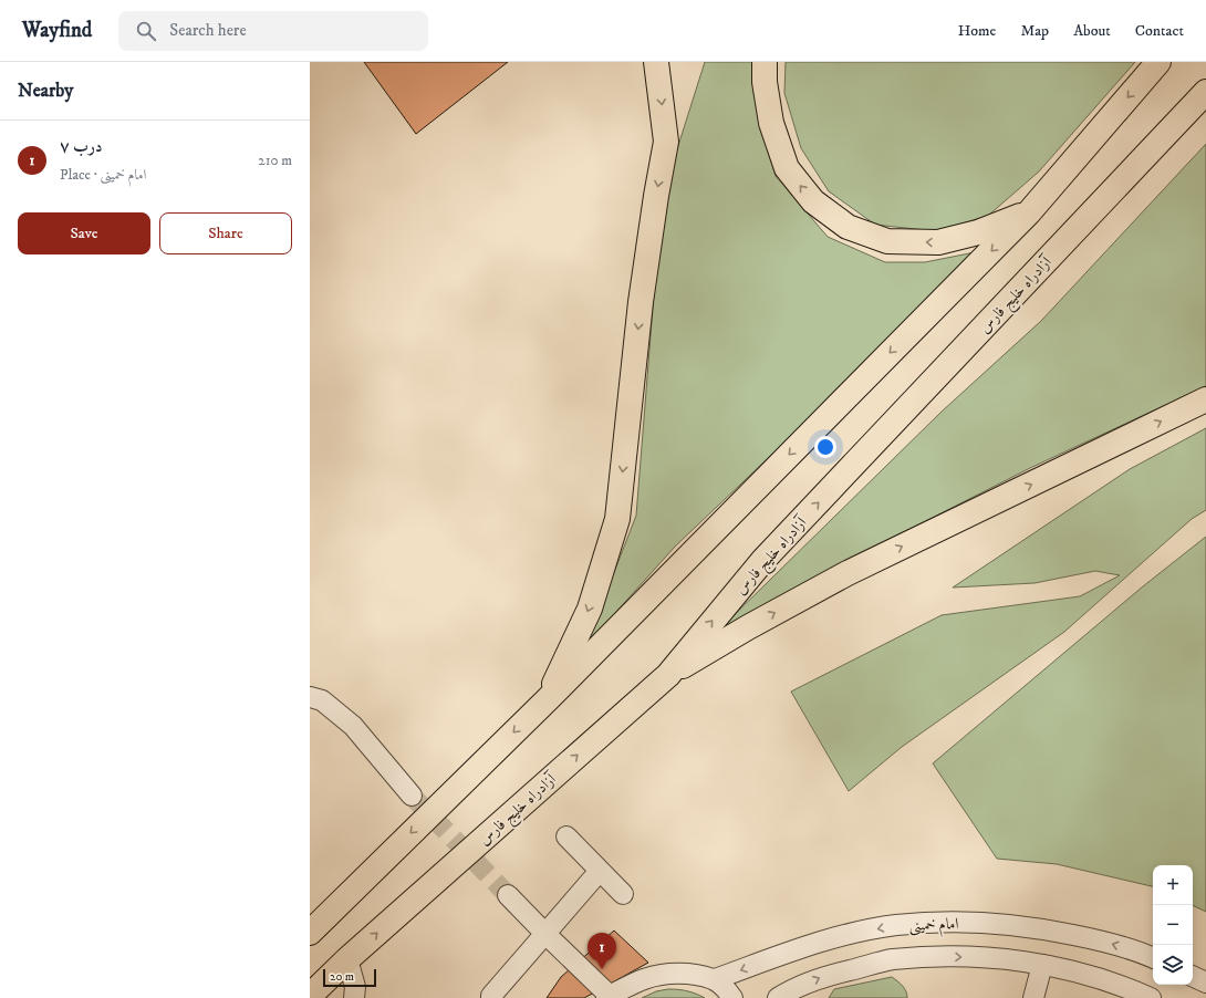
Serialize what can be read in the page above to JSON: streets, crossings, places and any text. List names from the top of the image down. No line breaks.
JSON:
{"streets":{"highway":["آزادراه خلیج فارس"],"street":["امام خمینی"]},"scale_bar":"20 m","page":{"header":"Wayfind","search":"Search here","nav":["Home","Map","About","Contact"],"heading":"Nearby","list":[{"mark":"1","name":"درب ۷","note":"Place · امام خمینی","value":"210 m"}],"buttons":["Save","Share"],"map_buttons":["+","−"],"pins":"1","scale":"20 m"}}
